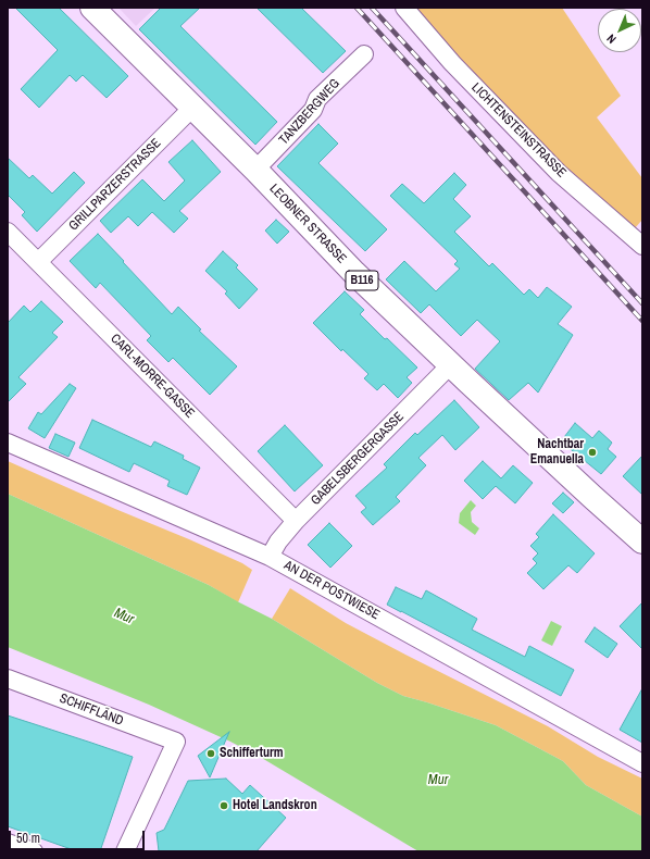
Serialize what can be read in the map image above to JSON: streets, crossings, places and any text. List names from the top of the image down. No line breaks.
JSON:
{"streets":{"main road":["LEOBNER STRASSE","B116"],"street":["TANZBERGWEG","LICHTENSTEINSTRASSE","GRILLPARZERSTRASSE","CARL-MORRE-GASSE","GABELSBERGERGASSE","AN DER POSTWIESE","SCHIFFLÄND"]},"crossings":[["TANZBERGWEG","LEOBNER STRASSE"],["GRILLPARZERSTRASSE","LEOBNER STRASSE"],["GRILLPARZERSTRASSE","CARL-MORRE-GASSE"],["LEOBNER STRASSE","GABELSBERGERGASSE"],["CARL-MORRE-GASSE","GABELSBERGERGASSE"],["GABELSBERGERGASSE","AN DER POSTWIESE"]],"water":["Mur"],"places":["Nachtbar Emanuella","Schifferturm","Hotel Landskron"],"scale_bar":"50 m","north":"bottom left"}
